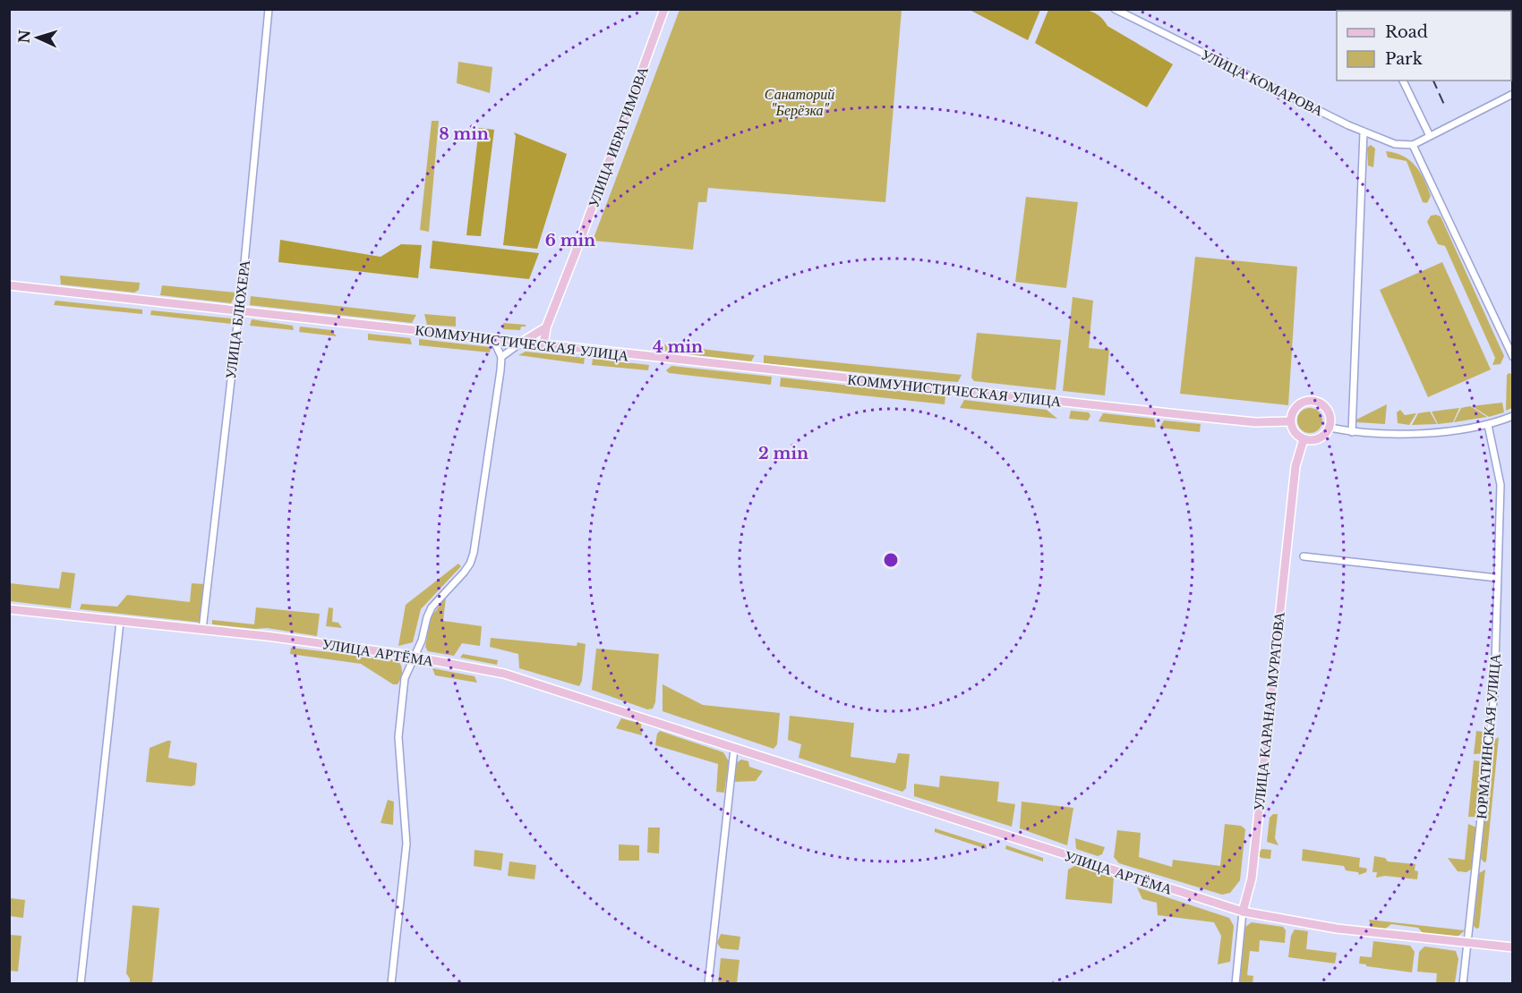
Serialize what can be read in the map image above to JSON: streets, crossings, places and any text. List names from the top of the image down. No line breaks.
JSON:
{"streets":{"main road":["УЛИЦА ИБРАГИМОВА","КОММУНИСТИЧЕСКАЯ УЛИЦА","УЛИЦА АРТЁМА","УЛИЦА КАРАНАЯ МУРАТОВА"],"street":["УЛИЦА КОМАРОВА","УЛИЦА БЛЮХЕРА","ЮРМАТИНСКАЯ УЛИЦА"]},"crossings":[["УЛИЦА ИБРАГИМОВА","КОММУНИСТИЧЕСКАЯ УЛИЦА"],["УЛИЦА БЛЮХЕРА","КОММУНИСТИЧЕСКАЯ УЛИЦА"],["УЛИЦА БЛЮХЕРА","УЛИЦА АРТЁМА"],["КОММУНИСТИЧЕСКАЯ УЛИЦА","УЛИЦА КАРАНАЯ МУРАТОВА"],["УЛИЦА АРТЁМА","УЛИЦА КАРАНАЯ МУРАТОВА"],["УЛИЦА АРТЁМА","ЮРМАТИНСКАЯ УЛИЦА"]],"parks":["Санаторий \"Берёзка\""],"legend":["Road","Park"],"north":"left","rings":["8 min","6 min","4 min","2 min"]}
